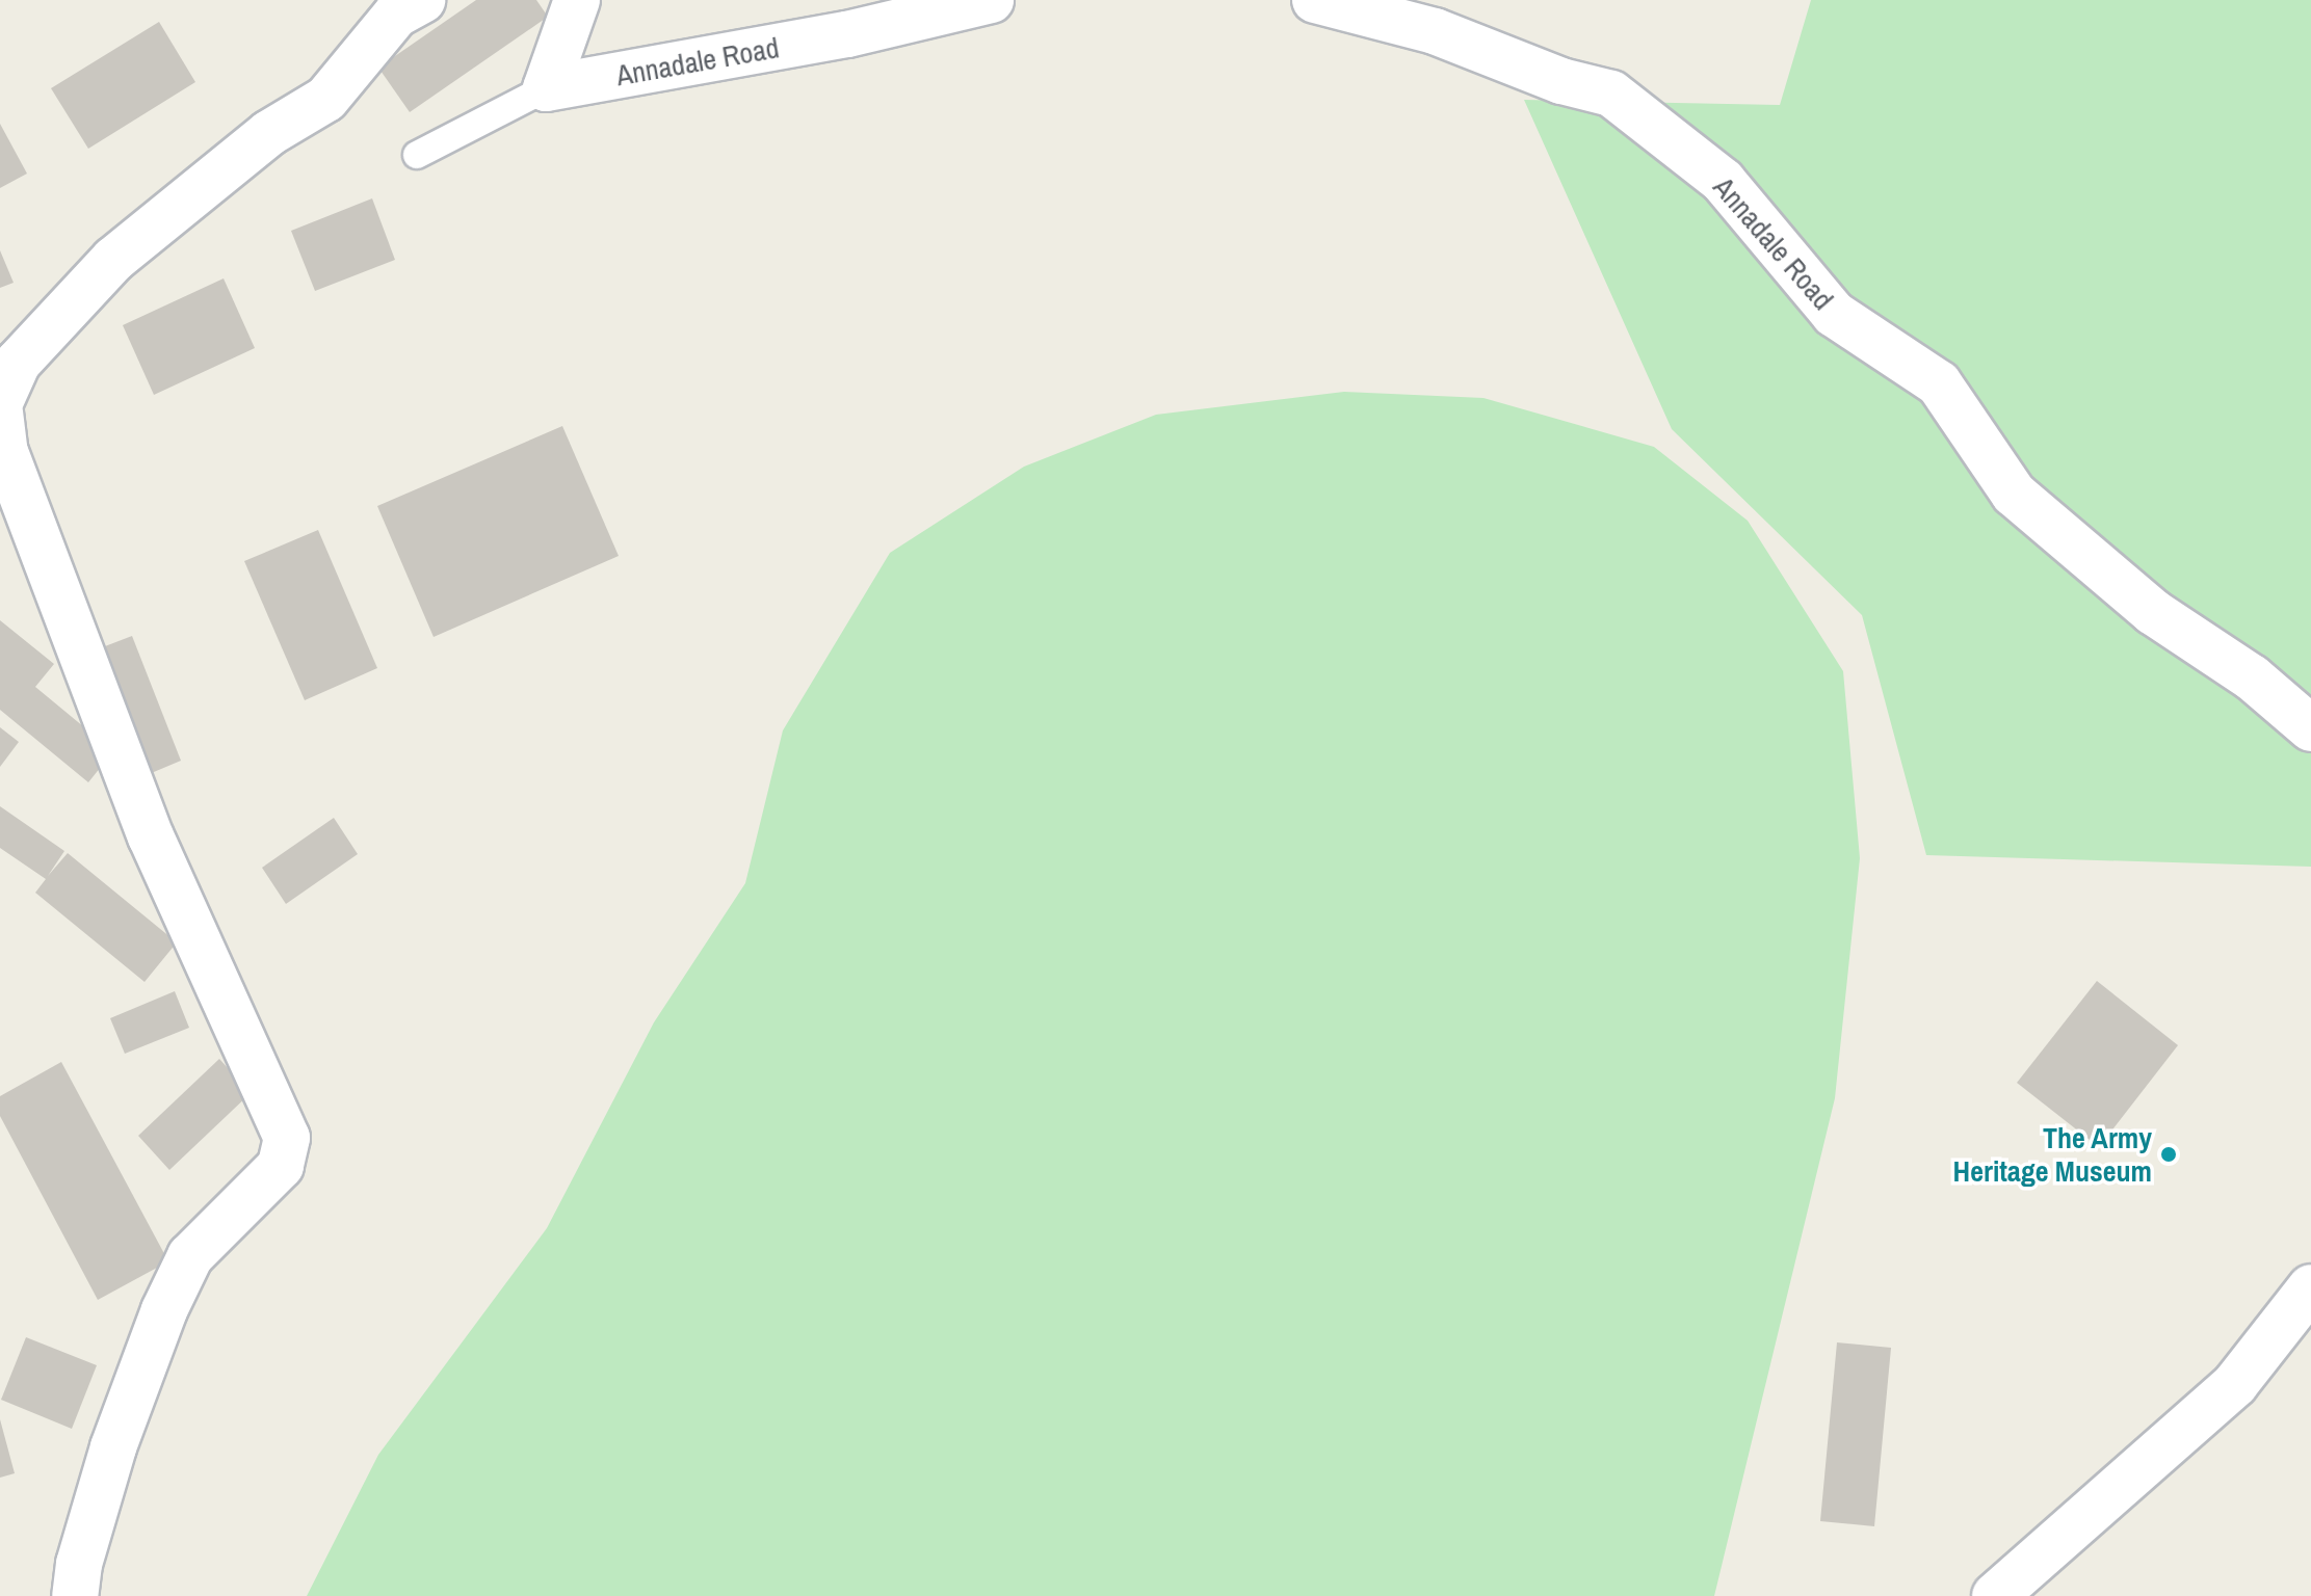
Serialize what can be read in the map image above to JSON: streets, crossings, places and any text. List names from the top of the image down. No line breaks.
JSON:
{"streets":{"street":["Annadale Road"]},"places":["The Army Heritage Museum"]}
